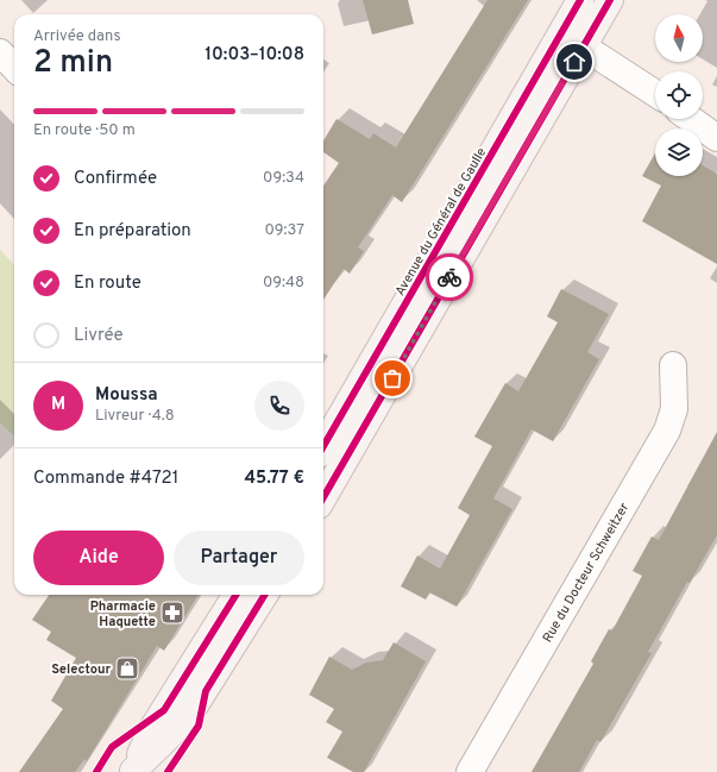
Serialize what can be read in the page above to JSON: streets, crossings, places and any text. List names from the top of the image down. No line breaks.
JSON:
{"streets":{"main road":["Avenue du Général de Gaulle"],"street":["Rue du Docteur Schweitzer"]},"places":{"pharmacy":["Pharmacie Haquette"],"shop":["Selectour"]},"north":"top","page":{"heading":["2 min","Arrivée dans","10:03–10:08"],"panel":["Moussa","Livreur · 4.8","Commande #4721","45.77 €"],"bar":"En route · 50 m","list":[["Confirmée","09:34"],["En préparation","09:37"],["En route","09:48"],"Livrée"],"round":"M","buttons":["Aide","Partager"]}}
